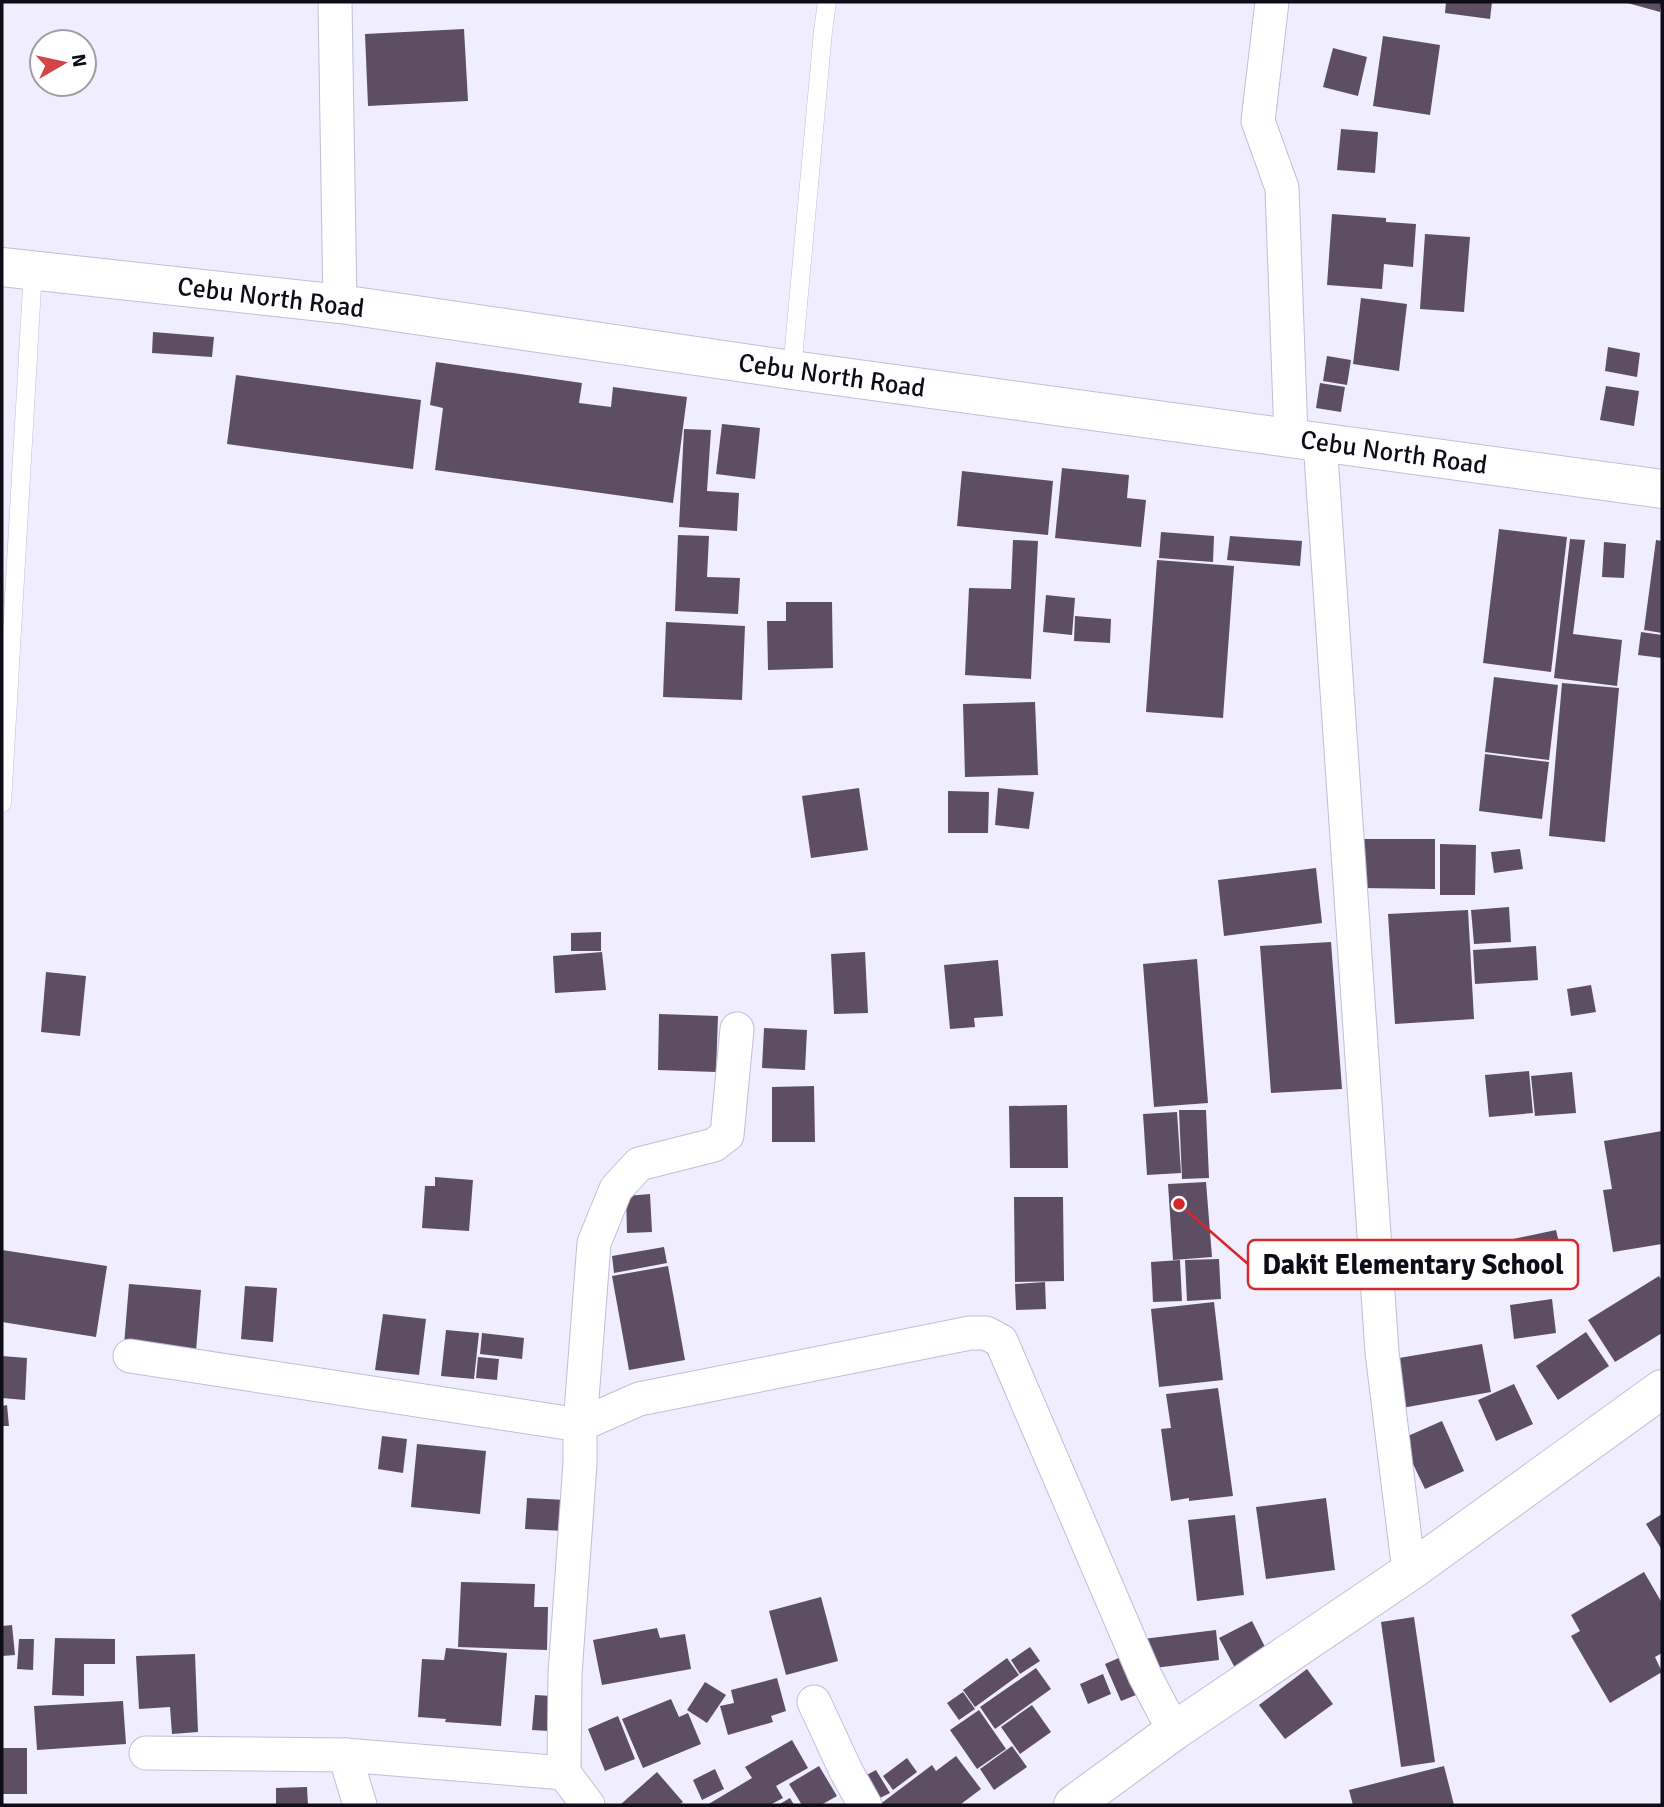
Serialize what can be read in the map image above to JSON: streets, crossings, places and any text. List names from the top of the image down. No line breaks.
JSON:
{"streets":{"main road":["Cebu North Road"]},"places":["Dakit Elementary School"],"north":"right"}
